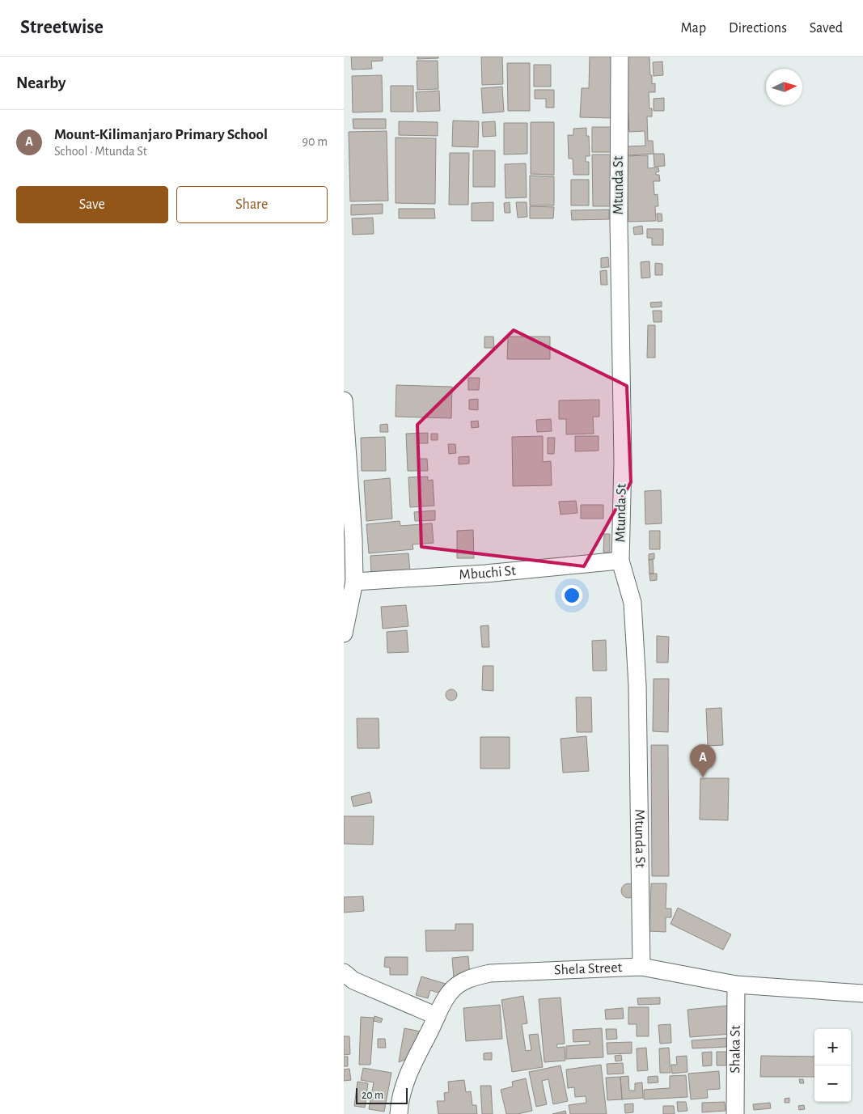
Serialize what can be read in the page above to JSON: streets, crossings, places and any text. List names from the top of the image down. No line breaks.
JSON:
{"streets":{"street":["Mtunda St","Mbuchi St","Shela Street","Shaka St"]},"crossings":[["Mtunda St","Mbuchi St"],["Mtunda St","Shela Street"],["Shela Street","Shaka St"]],"scale_bar":"20 m","north":"right","page":{"header":"Streetwise","nav":["Map","Directions","Saved"],"heading":"Nearby","list":[{"mark":"A","name":"Mount-Kilimanjaro Primary School","note":"School · Mtunda St","value":"90 m"}],"buttons":["Save","Share"],"pins":"A","map_buttons":["+","−"],"scale":"20 m"}}
